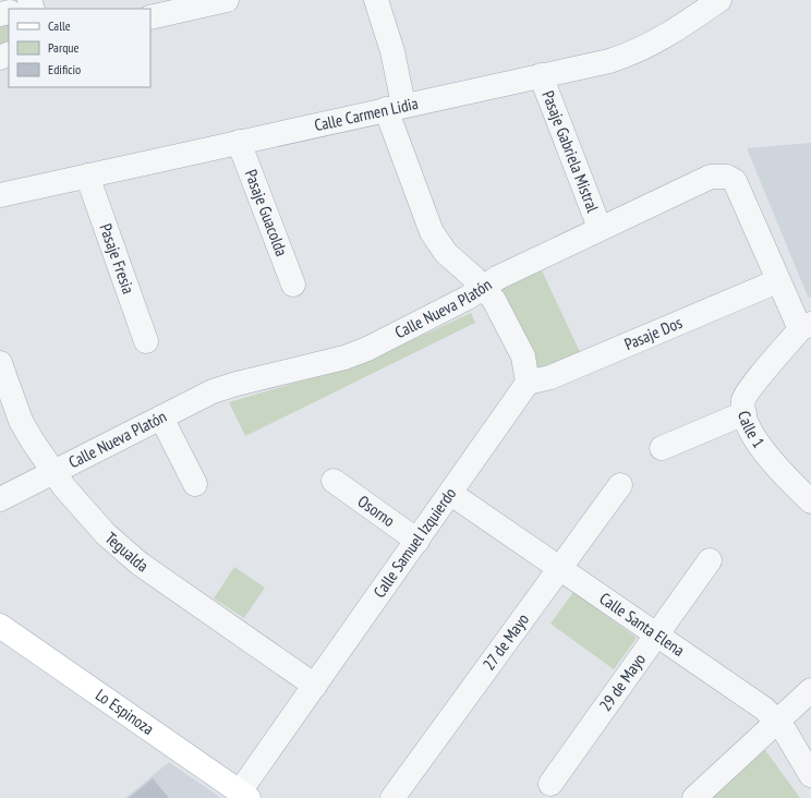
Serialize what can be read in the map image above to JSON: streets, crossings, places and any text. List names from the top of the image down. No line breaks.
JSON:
{"streets":{"main road":["Lo Espinoza"],"street":["Calle Carmen Lidia","Pasaje Gabriela Mistral","Pasaje Guacolda","Pasaje Fresia","Calle Nueva Platón","Pasaje Dos","Calle 1","Osorno","Calle Samuel Izquierdo","Tegualda","Calle Santa Elena","27 de Mayo","29 de Mayo"]},"crossings":[["Calle Carmen Lidia","Pasaje Gabriela Mistral"],["Calle Carmen Lidia","Pasaje Guacolda"],["Calle Carmen Lidia","Pasaje Fresia"],["Pasaje Gabriela Mistral","Calle Nueva Platón"],["Calle Nueva Platón","Pasaje Dos"],["Calle Nueva Platón","Calle 1"],["Calle Nueva Platón","Tegualda"],["Pasaje Dos","Calle Samuel Izquierdo"],["Osorno","Calle Samuel Izquierdo"],["Calle Samuel Izquierdo","Tegualda"],["Calle Samuel Izquierdo","Calle Santa Elena"],["Calle Samuel Izquierdo","Lo Espinoza"],["Calle Santa Elena","27 de Mayo"],["Calle Santa Elena","29 de Mayo"]],"legend":["Calle","Parque","Edificio"]}
